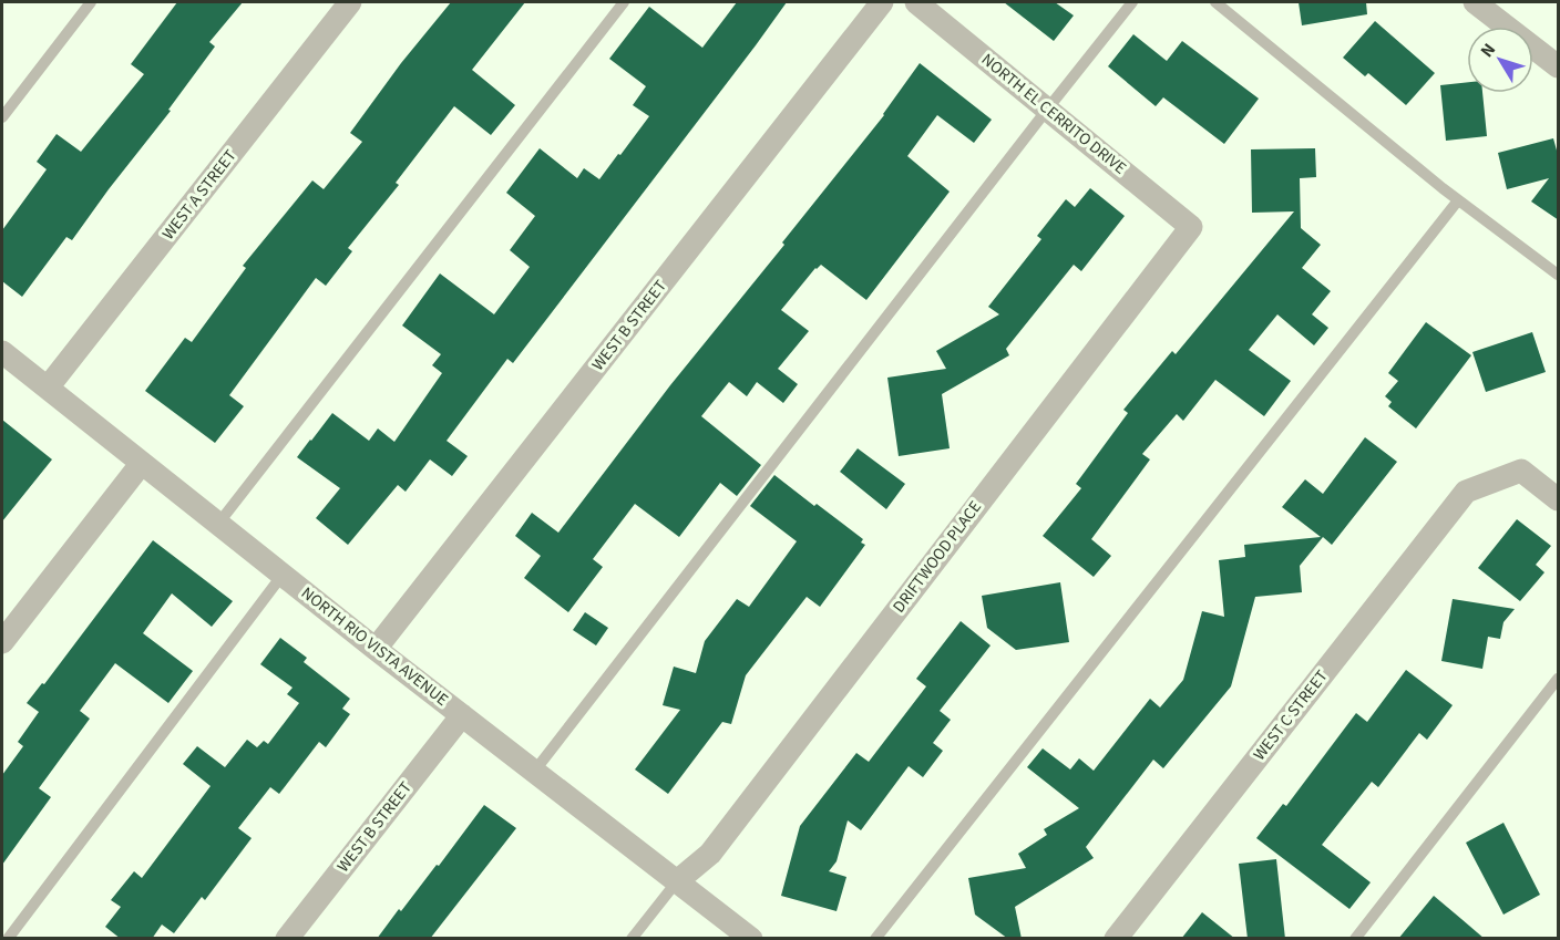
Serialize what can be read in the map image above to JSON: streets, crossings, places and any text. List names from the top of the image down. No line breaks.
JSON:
{"streets":{"street":["NORTH EL CERRITO DRIVE","WEST A STREET","WEST B STREET","DRIFTWOOD PLACE","NORTH RIO VISTA AVENUE","WEST C STREET"]},"crossings":[["NORTH EL CERRITO DRIVE","DRIFTWOOD PLACE"],["WEST A STREET","NORTH RIO VISTA AVENUE"],["WEST B STREET","NORTH RIO VISTA AVENUE"],["DRIFTWOOD PLACE","NORTH RIO VISTA AVENUE"]],"north":"top left"}
